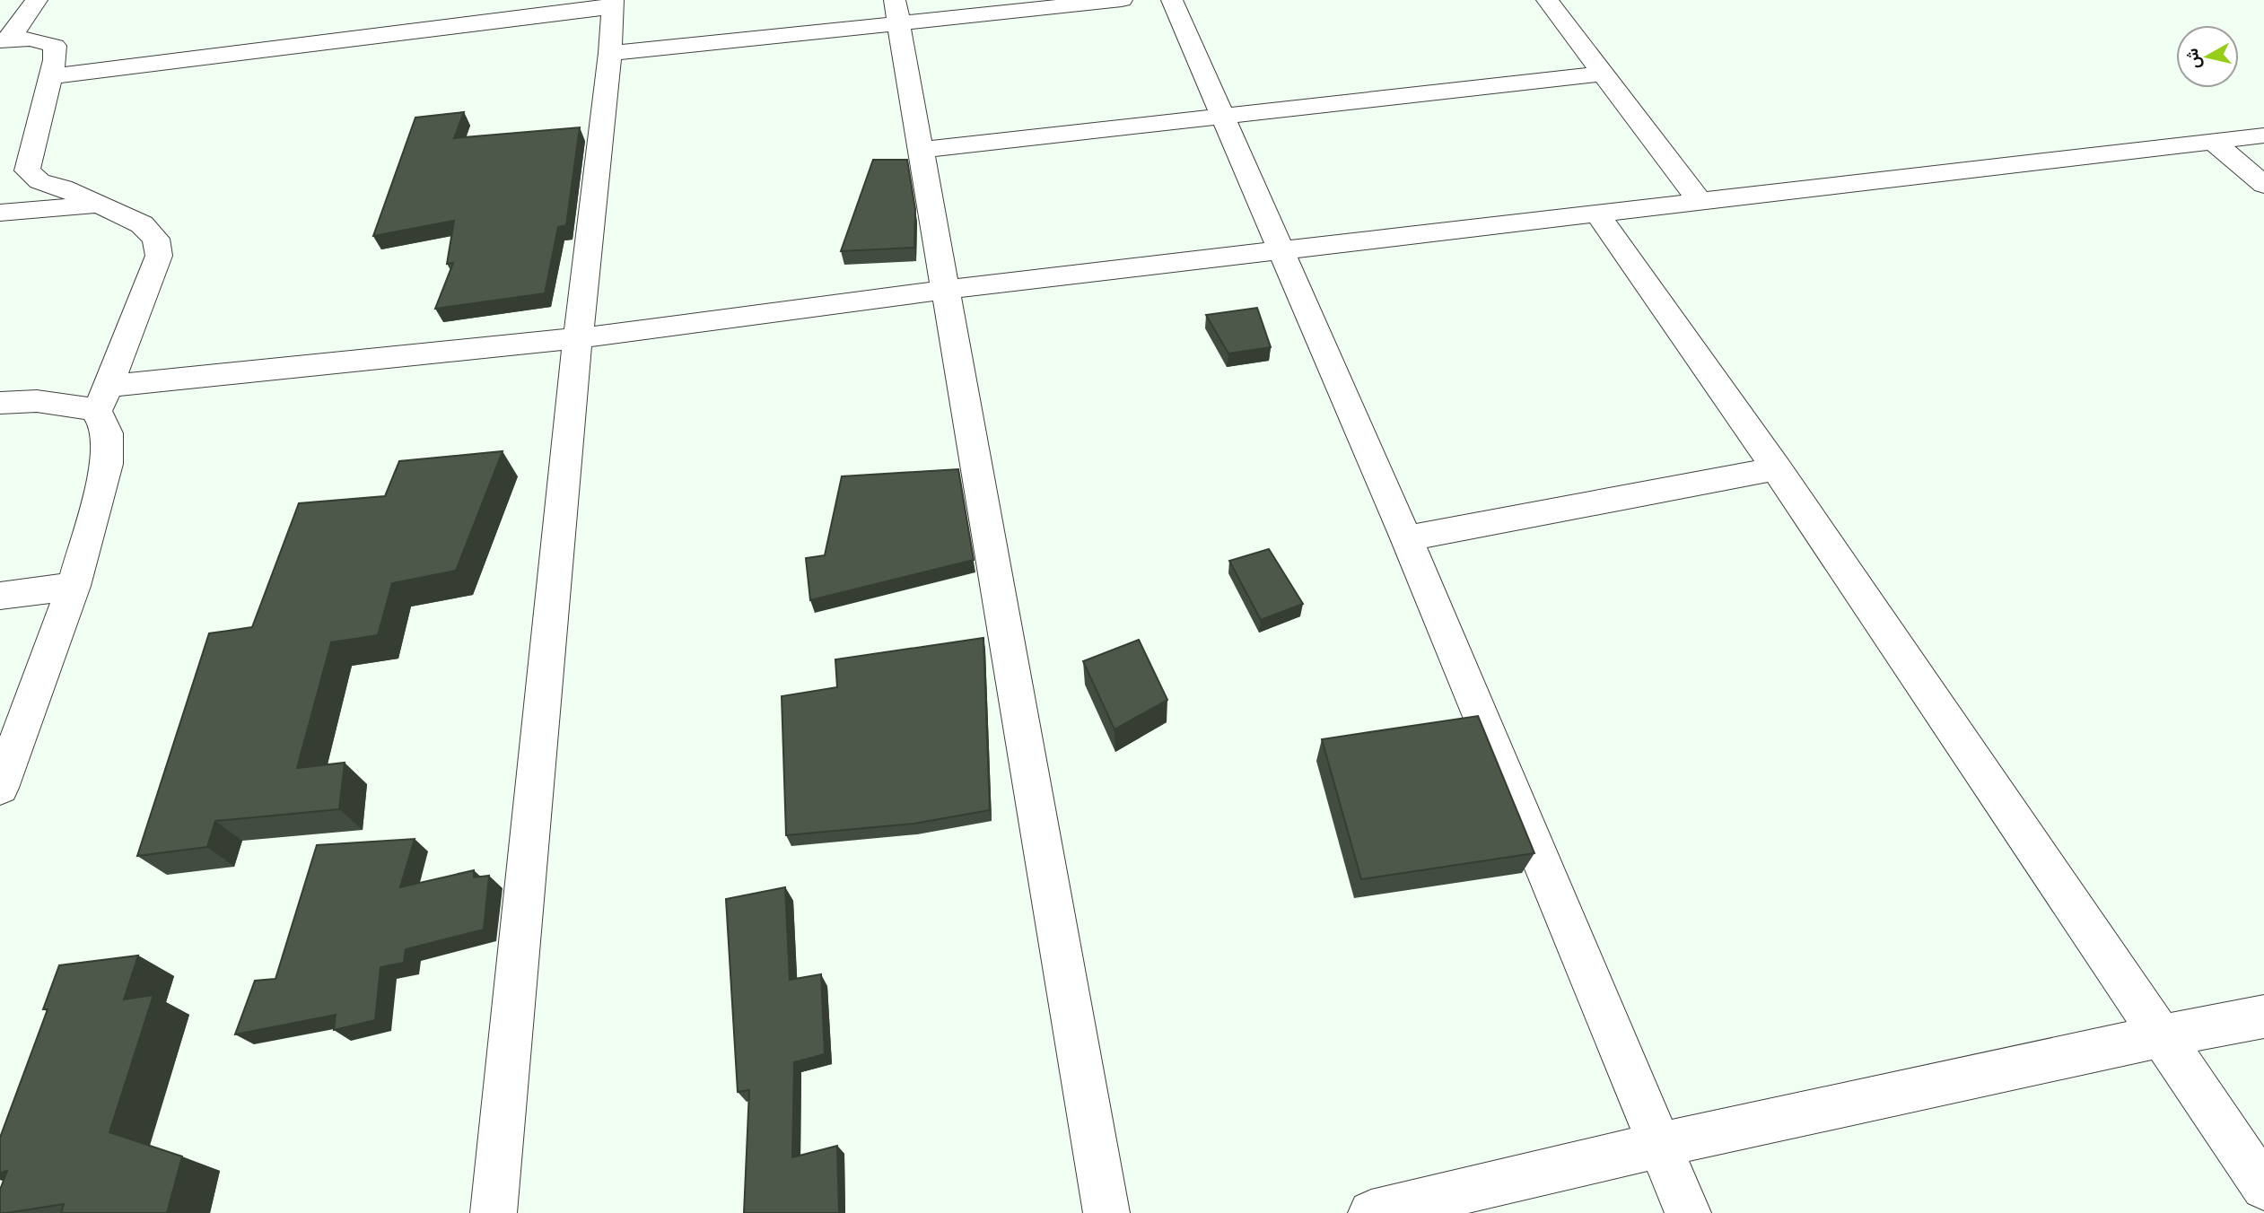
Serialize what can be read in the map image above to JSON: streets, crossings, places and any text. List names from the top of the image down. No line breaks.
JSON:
{"north":"left"}
